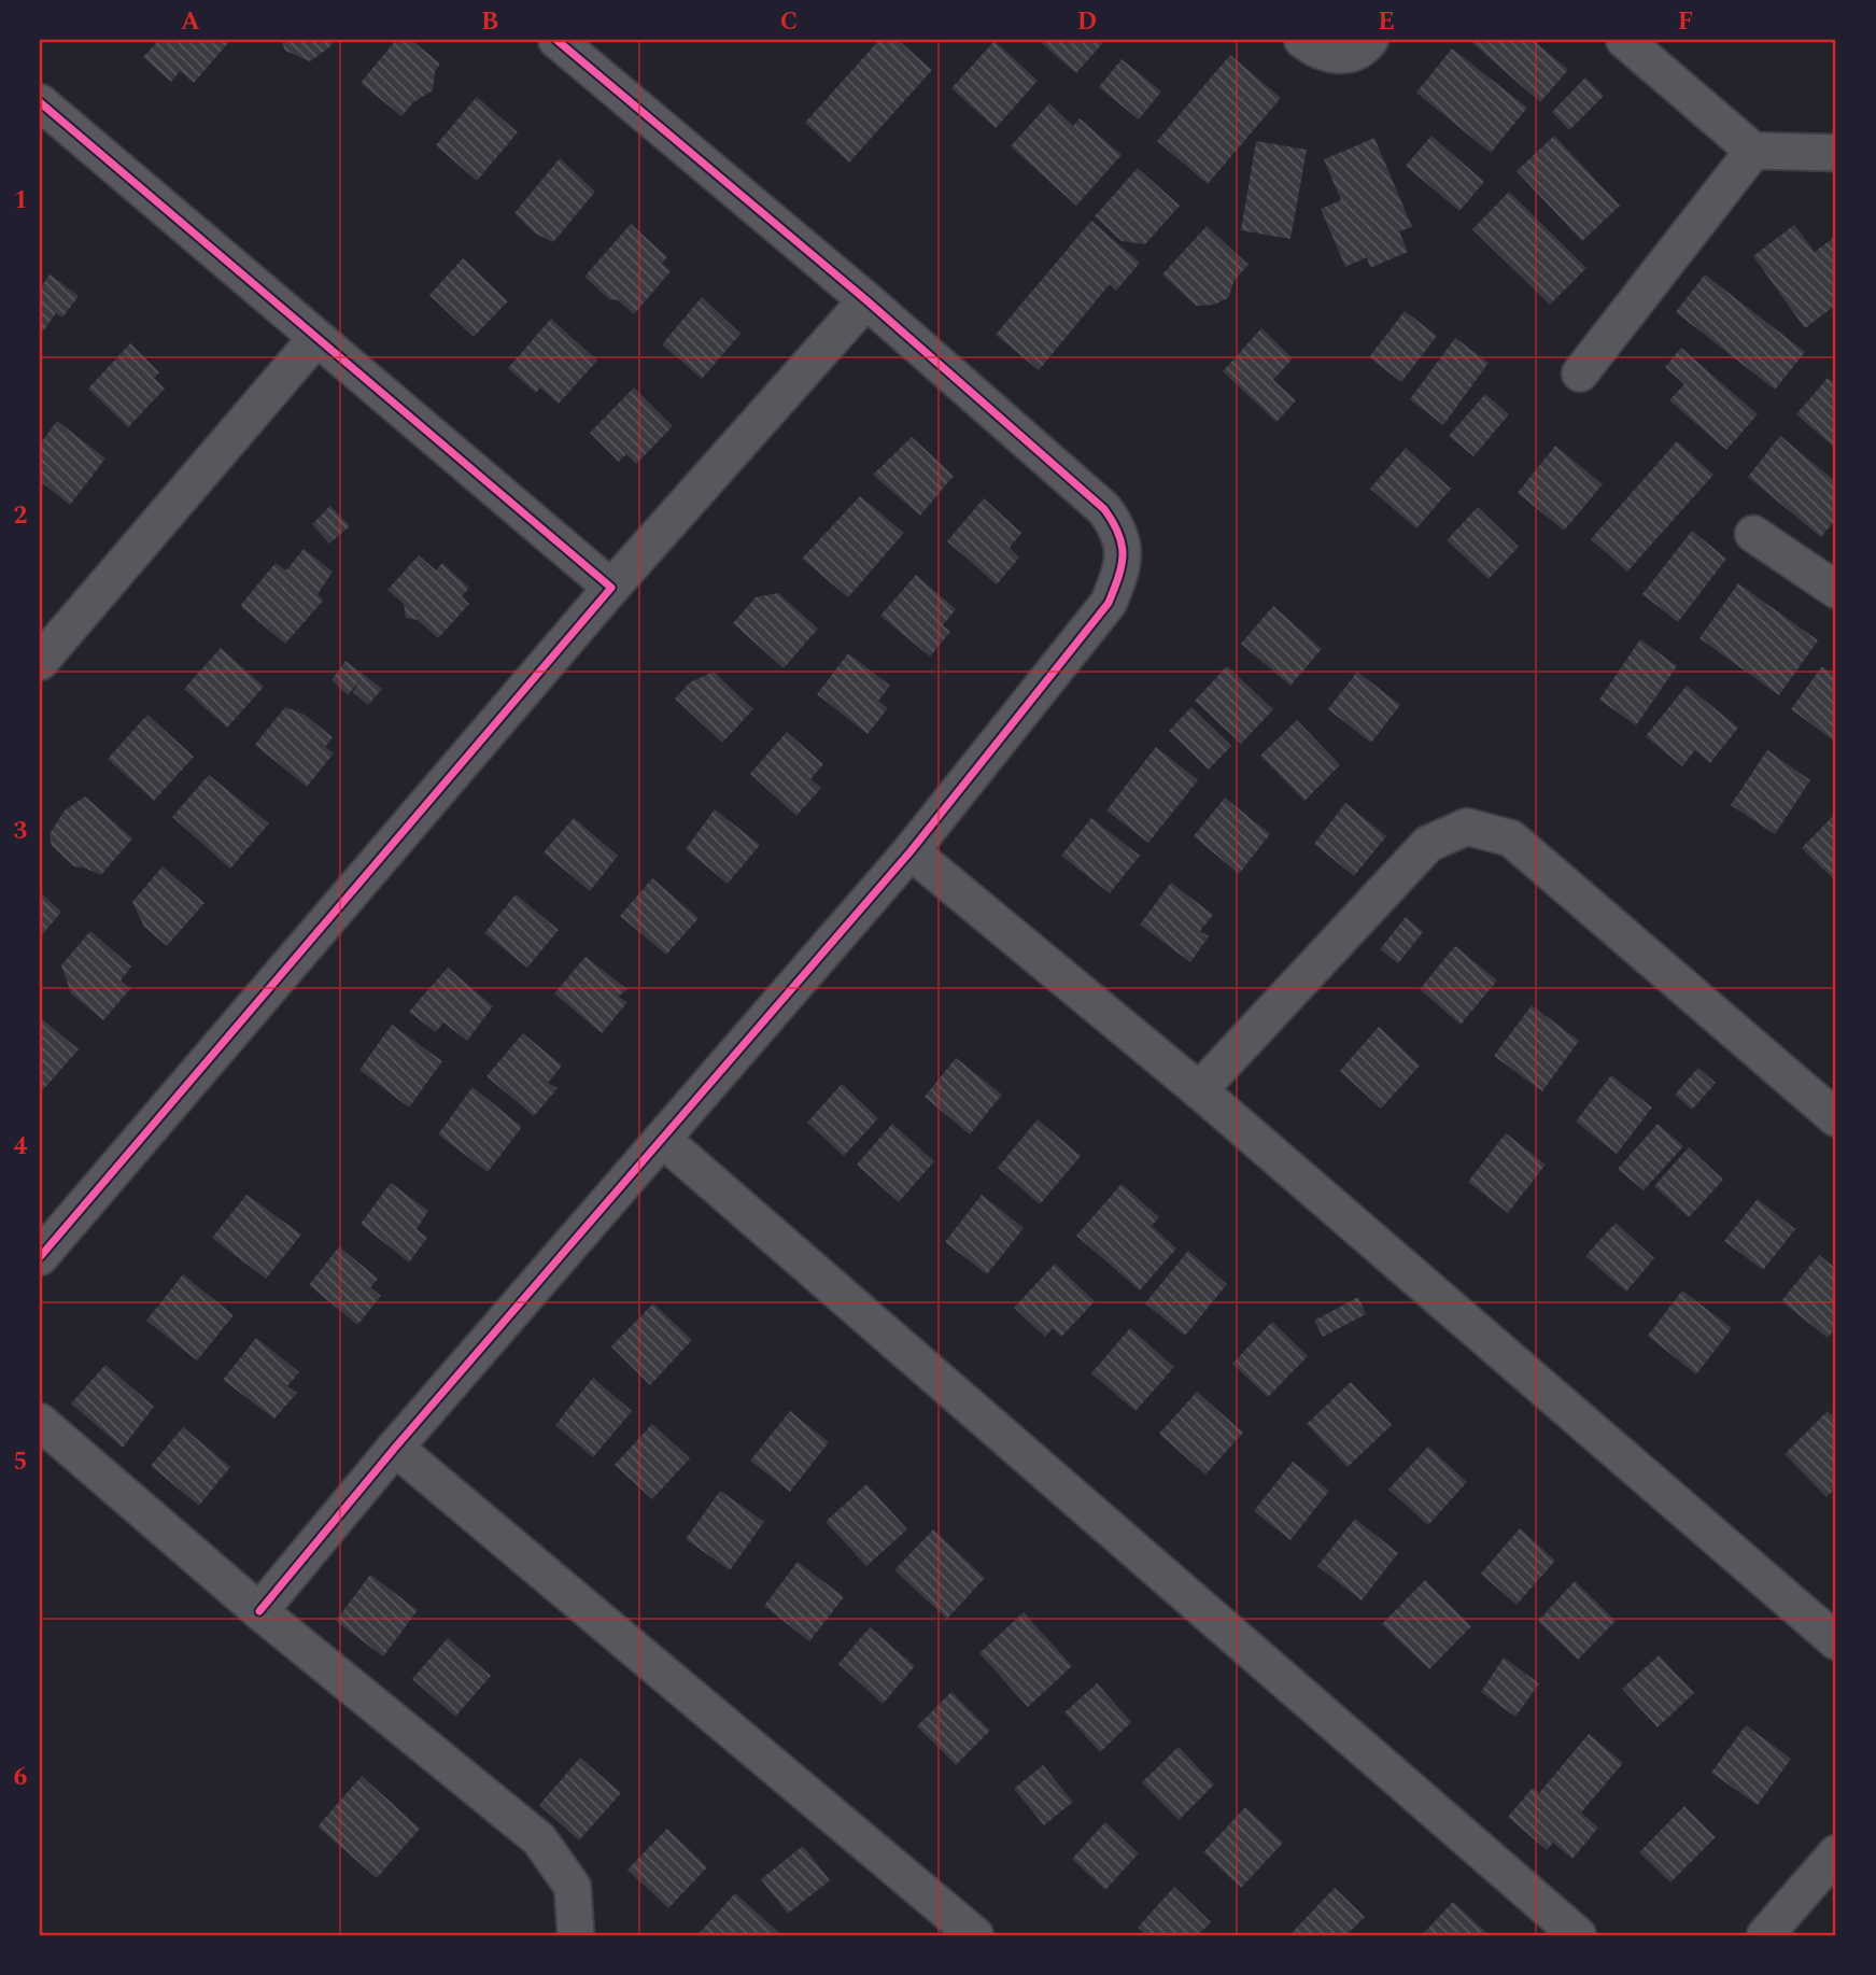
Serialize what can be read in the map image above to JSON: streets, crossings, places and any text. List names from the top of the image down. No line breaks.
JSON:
{"grid":{"columns":["A","B","C","D","E","F"],"rows":["1","2","3","4","5","6"]}}
